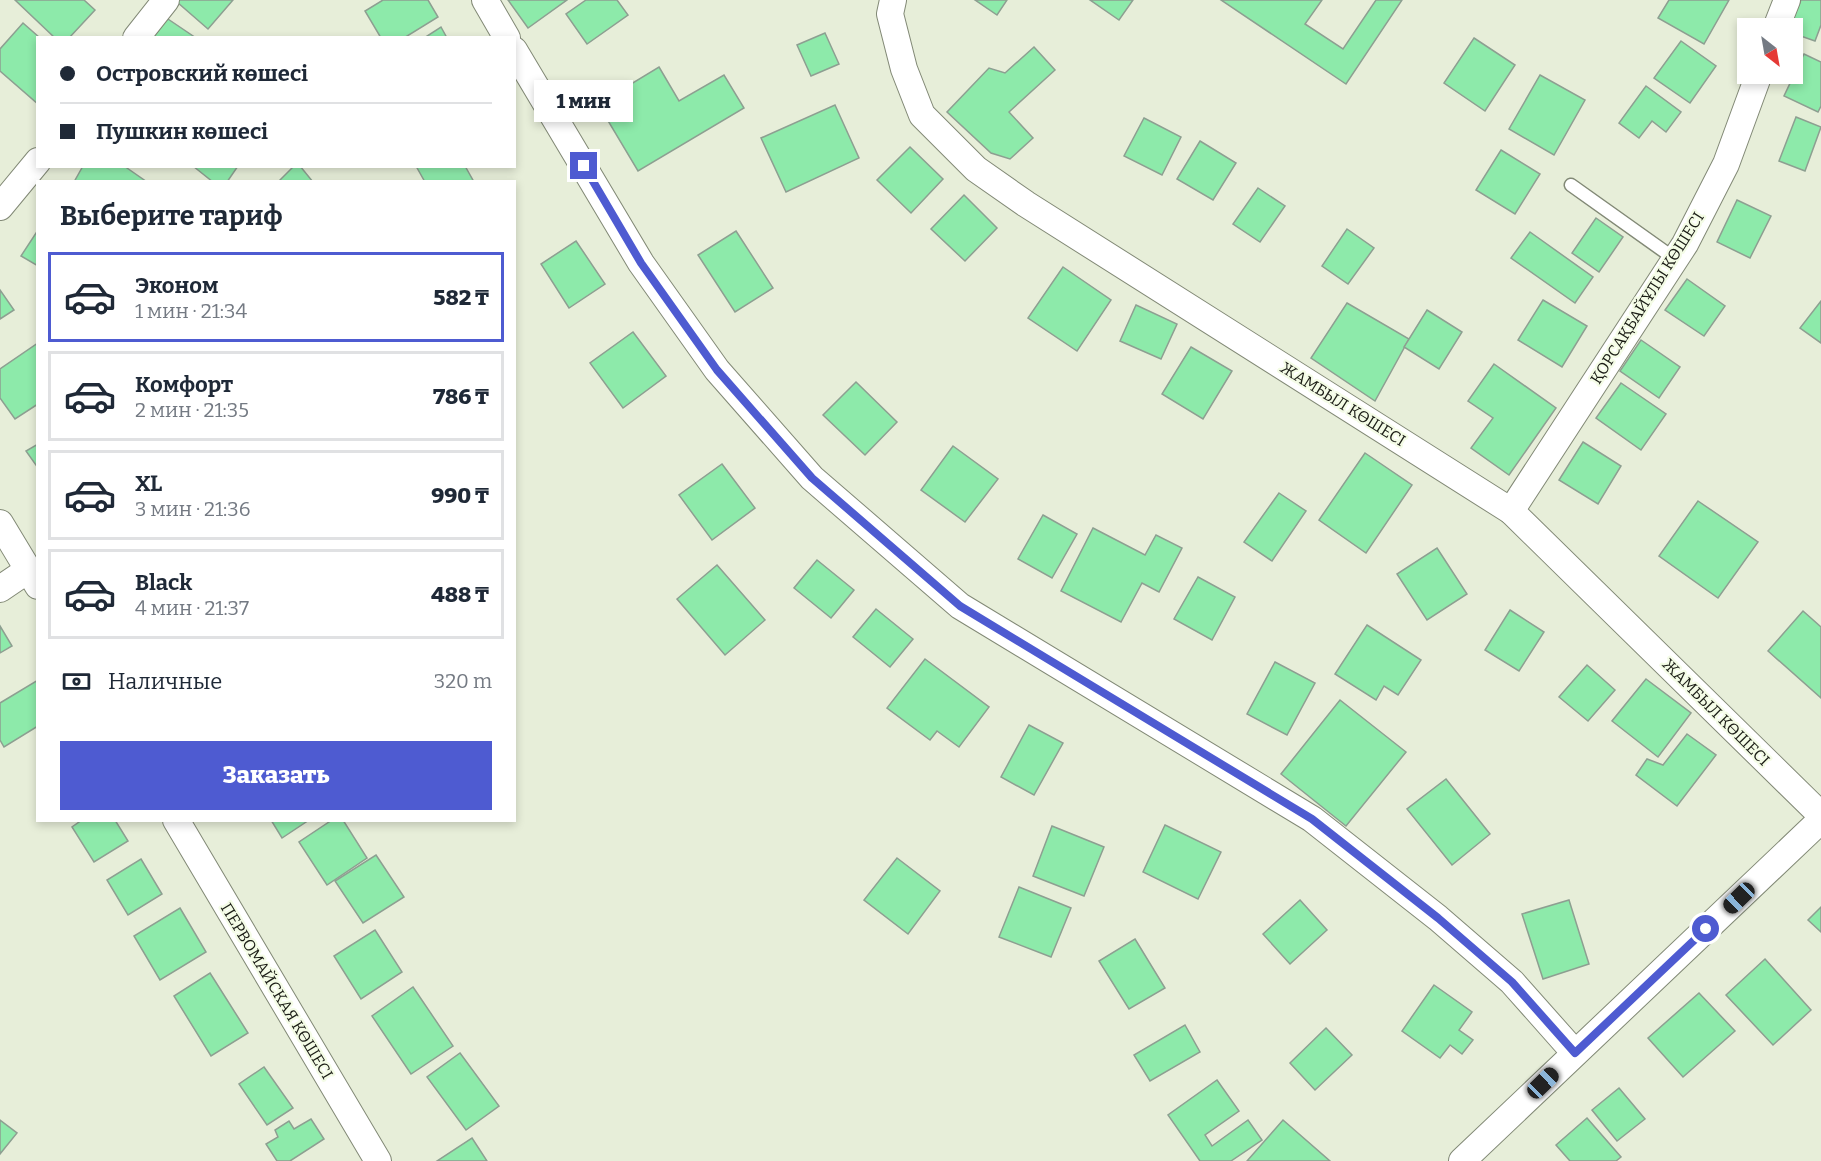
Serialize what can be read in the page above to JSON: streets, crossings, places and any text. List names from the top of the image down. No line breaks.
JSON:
{"streets":{"street":["ҚОРСАҚБАЙҰЛЫ КӨШЕСІ","ЖАМБЫЛ КӨШЕСІ","ПЕРВОМАЙСКАЯ КӨШЕСІ"]},"crossings":[["ҚОРСАҚБАЙҰЛЫ КӨШЕСІ","ЖАМБЫЛ КӨШЕСІ"]],"north":"bottom right","page":{"banner":["Островский көшесі","Пушкин көшесі"],"bubble":"1 мин","heading":"Выберите тариф","list":[{"name":"Эконом","note":"1 мин · 21:34","value":"582 ₸"},{"name":"Комфорт","note":"2 мин · 21:35","value":"786 ₸"},{"name":"XL","note":"3 мин · 21:36","value":"990 ₸"},{"name":"Black","note":"4 мин · 21:37","value":"488 ₸"}],"pay":["Наличные","320 m"],"buttons":"Заказать"}}
